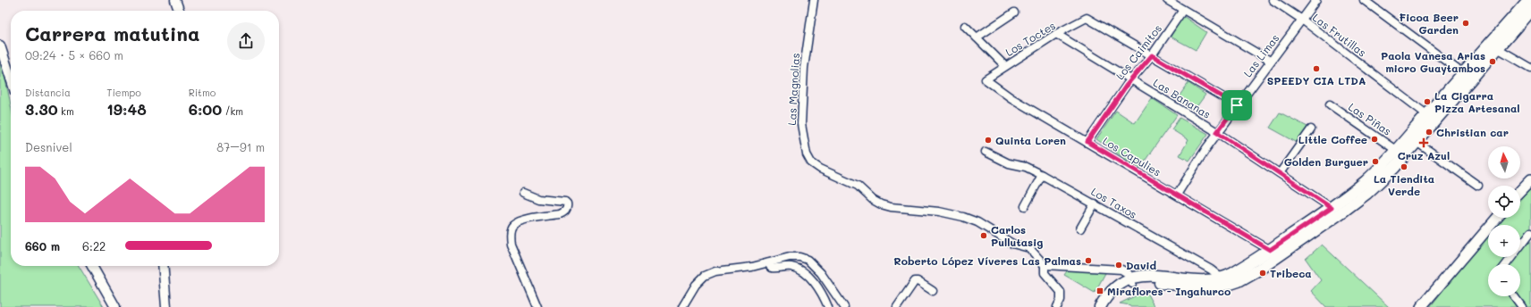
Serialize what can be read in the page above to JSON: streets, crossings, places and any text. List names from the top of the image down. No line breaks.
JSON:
{"streets":{"street":["Las Frutillas","Los Toctes","Los Caimitos","Las Limas","Las Magnolias","Las Bananas","Las Piñas","Los Capulies","Los Taxos"]},"crossings":[["Las Frutillas","Las Limas"],["Los Toctes","Los Caimitos"],["Los Toctes","Las Bananas"],["Los Toctes","Los Capulies"],["Los Caimitos","Las Bananas"],["Los Caimitos","Los Capulies"],["Las Limas","Las Bananas"],["Las Limas","Los Capulies"]],"places":{"other":["Ficoa Beer Garden","Paola Vanesa Arias micro Guaytambos","SPEEDY CIA LTDA","La Cigarra Pizza Artesanal","Christian car","Little Coffee","Quinta Loren","Golden Burguer","La Tiendita Verde","Carlos Pullutasig","Roberto López Víveres Las Palmas","David","Tribeca"],"health":["Cruz Azul"],"transit":["Miraflores - Ingahurco"]},"north":"top","page":{"heading":["Carrera matutina","09:24 · 5 × 660 m"],"stats":[["Distancia","3.30 km"],["Tiempo","19:48"],["Ritmo","6:00 /km"]],"chart":["Desnivel","87–91 m"],"map_buttons":["+","−"],"list":[{"name":"660 m","note":"6:22"}]}}
